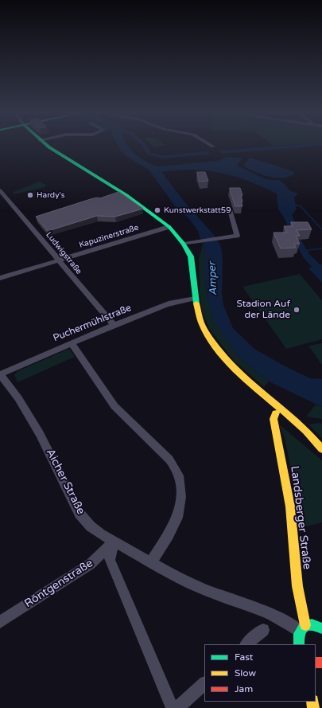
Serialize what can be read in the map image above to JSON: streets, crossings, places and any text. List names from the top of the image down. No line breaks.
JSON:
{"streets":{"street":["Kapuzinerstraße","Ludwigstraße","Puchermühlstraße","Aicher Straße","Landsberger Straße","Röntgenstraße"]},"crossings":[["Kapuzinerstraße","Ludwigstraße"],["Ludwigstraße","Puchermühlstraße"],["Puchermühlstraße","Aicher Straße"],["Aicher Straße","Landsberger Straße"],["Aicher Straße","Röntgenstraße"]],"water":["Amper"],"places":["Hardy's","Kunstwerkstatt59","Stadion Auf der Lände"],"legend":["Fast","Slow","Jam"]}
